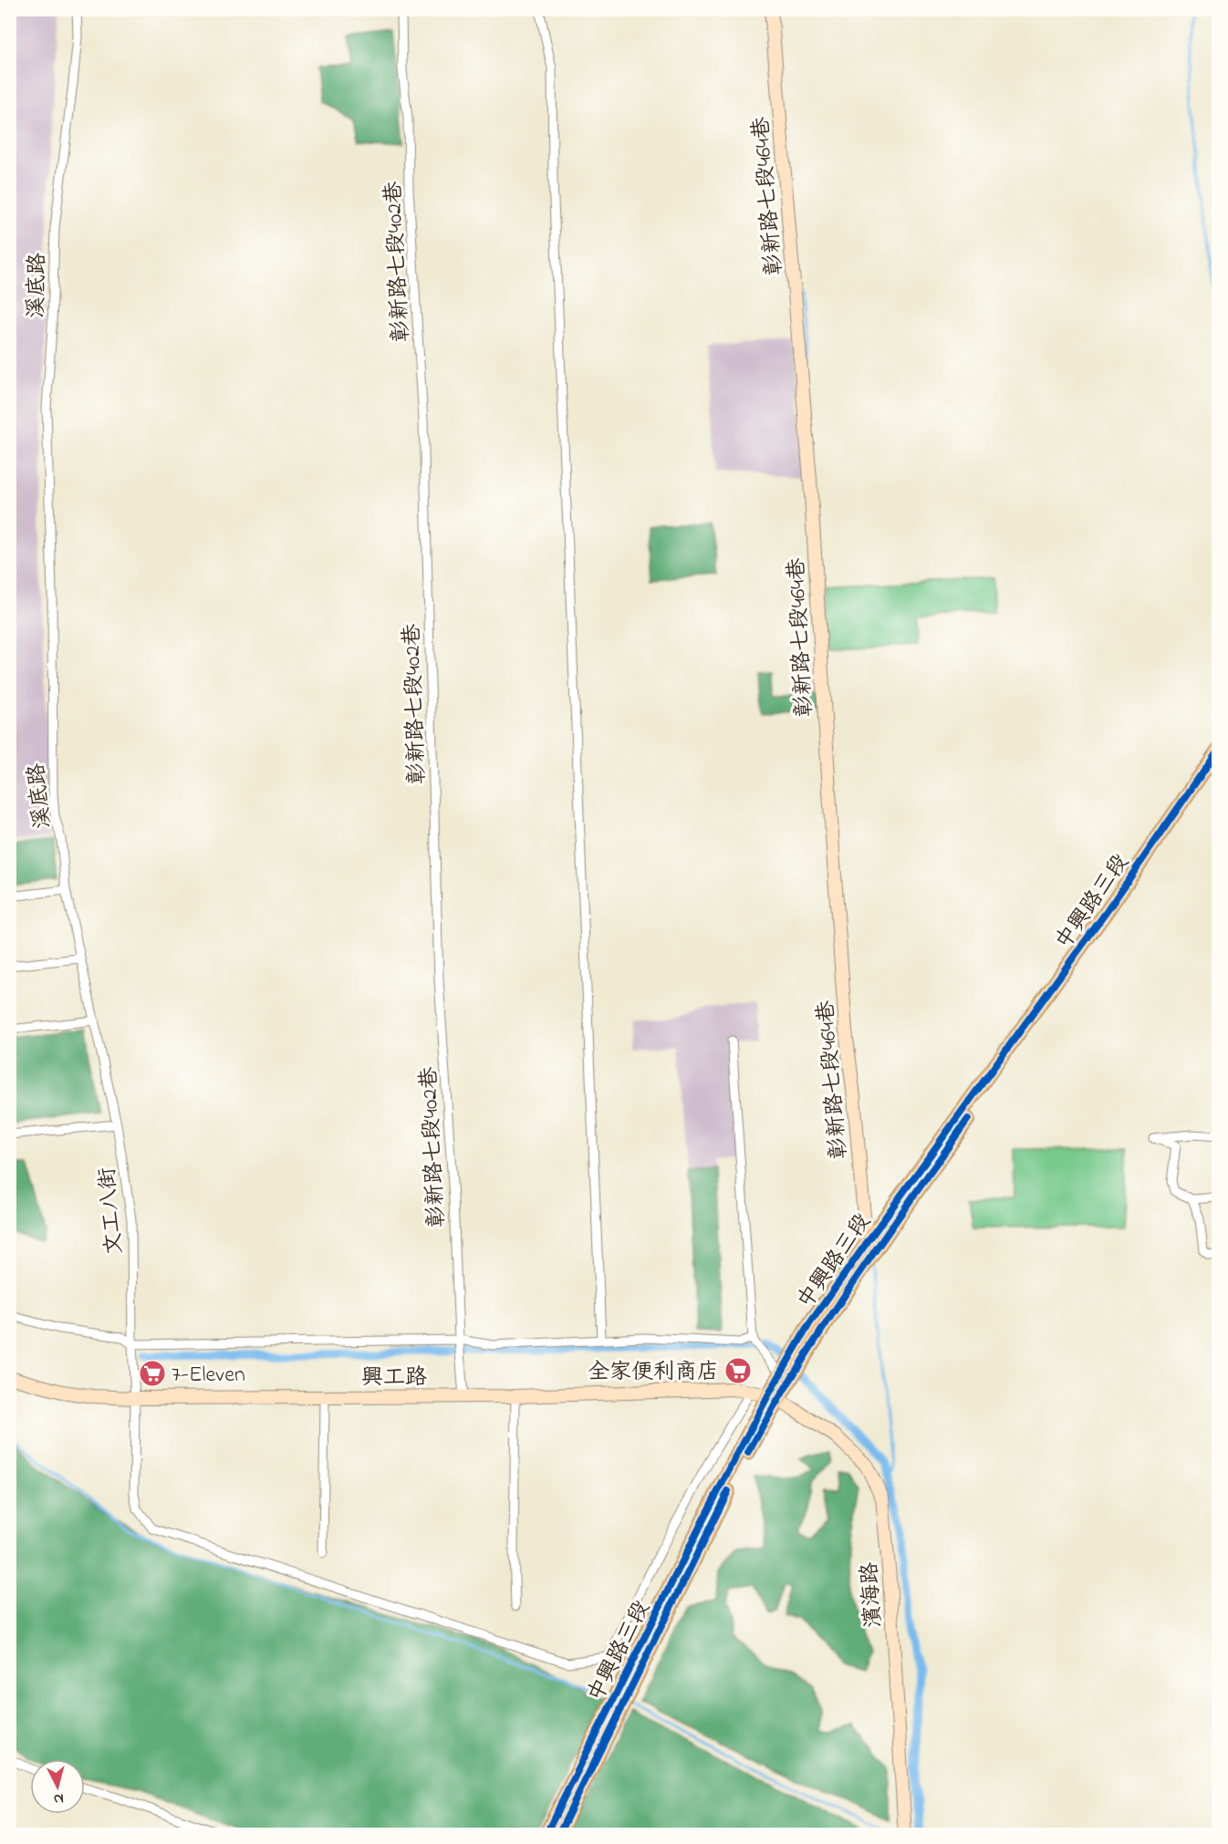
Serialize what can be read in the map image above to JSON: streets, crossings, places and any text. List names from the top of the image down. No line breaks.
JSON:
{"streets":{"main road":["中興路三段"],"street":["彰新路七段464巷","彰新路七段402巷","溪底路","文工八街","興工路","濱海路"]},"crossings":[["彰新路七段464巷","中興路三段"],["彰新路七段402巷","興工路"],["溪底路","文工八街"],["中興路三段","興工路"],["中興路三段","濱海路"],["文工八街","興工路"],["興工路","濱海路"]],"places":{"supermarket":["全家便利商店","7-Eleven"]},"north":"bottom"}
